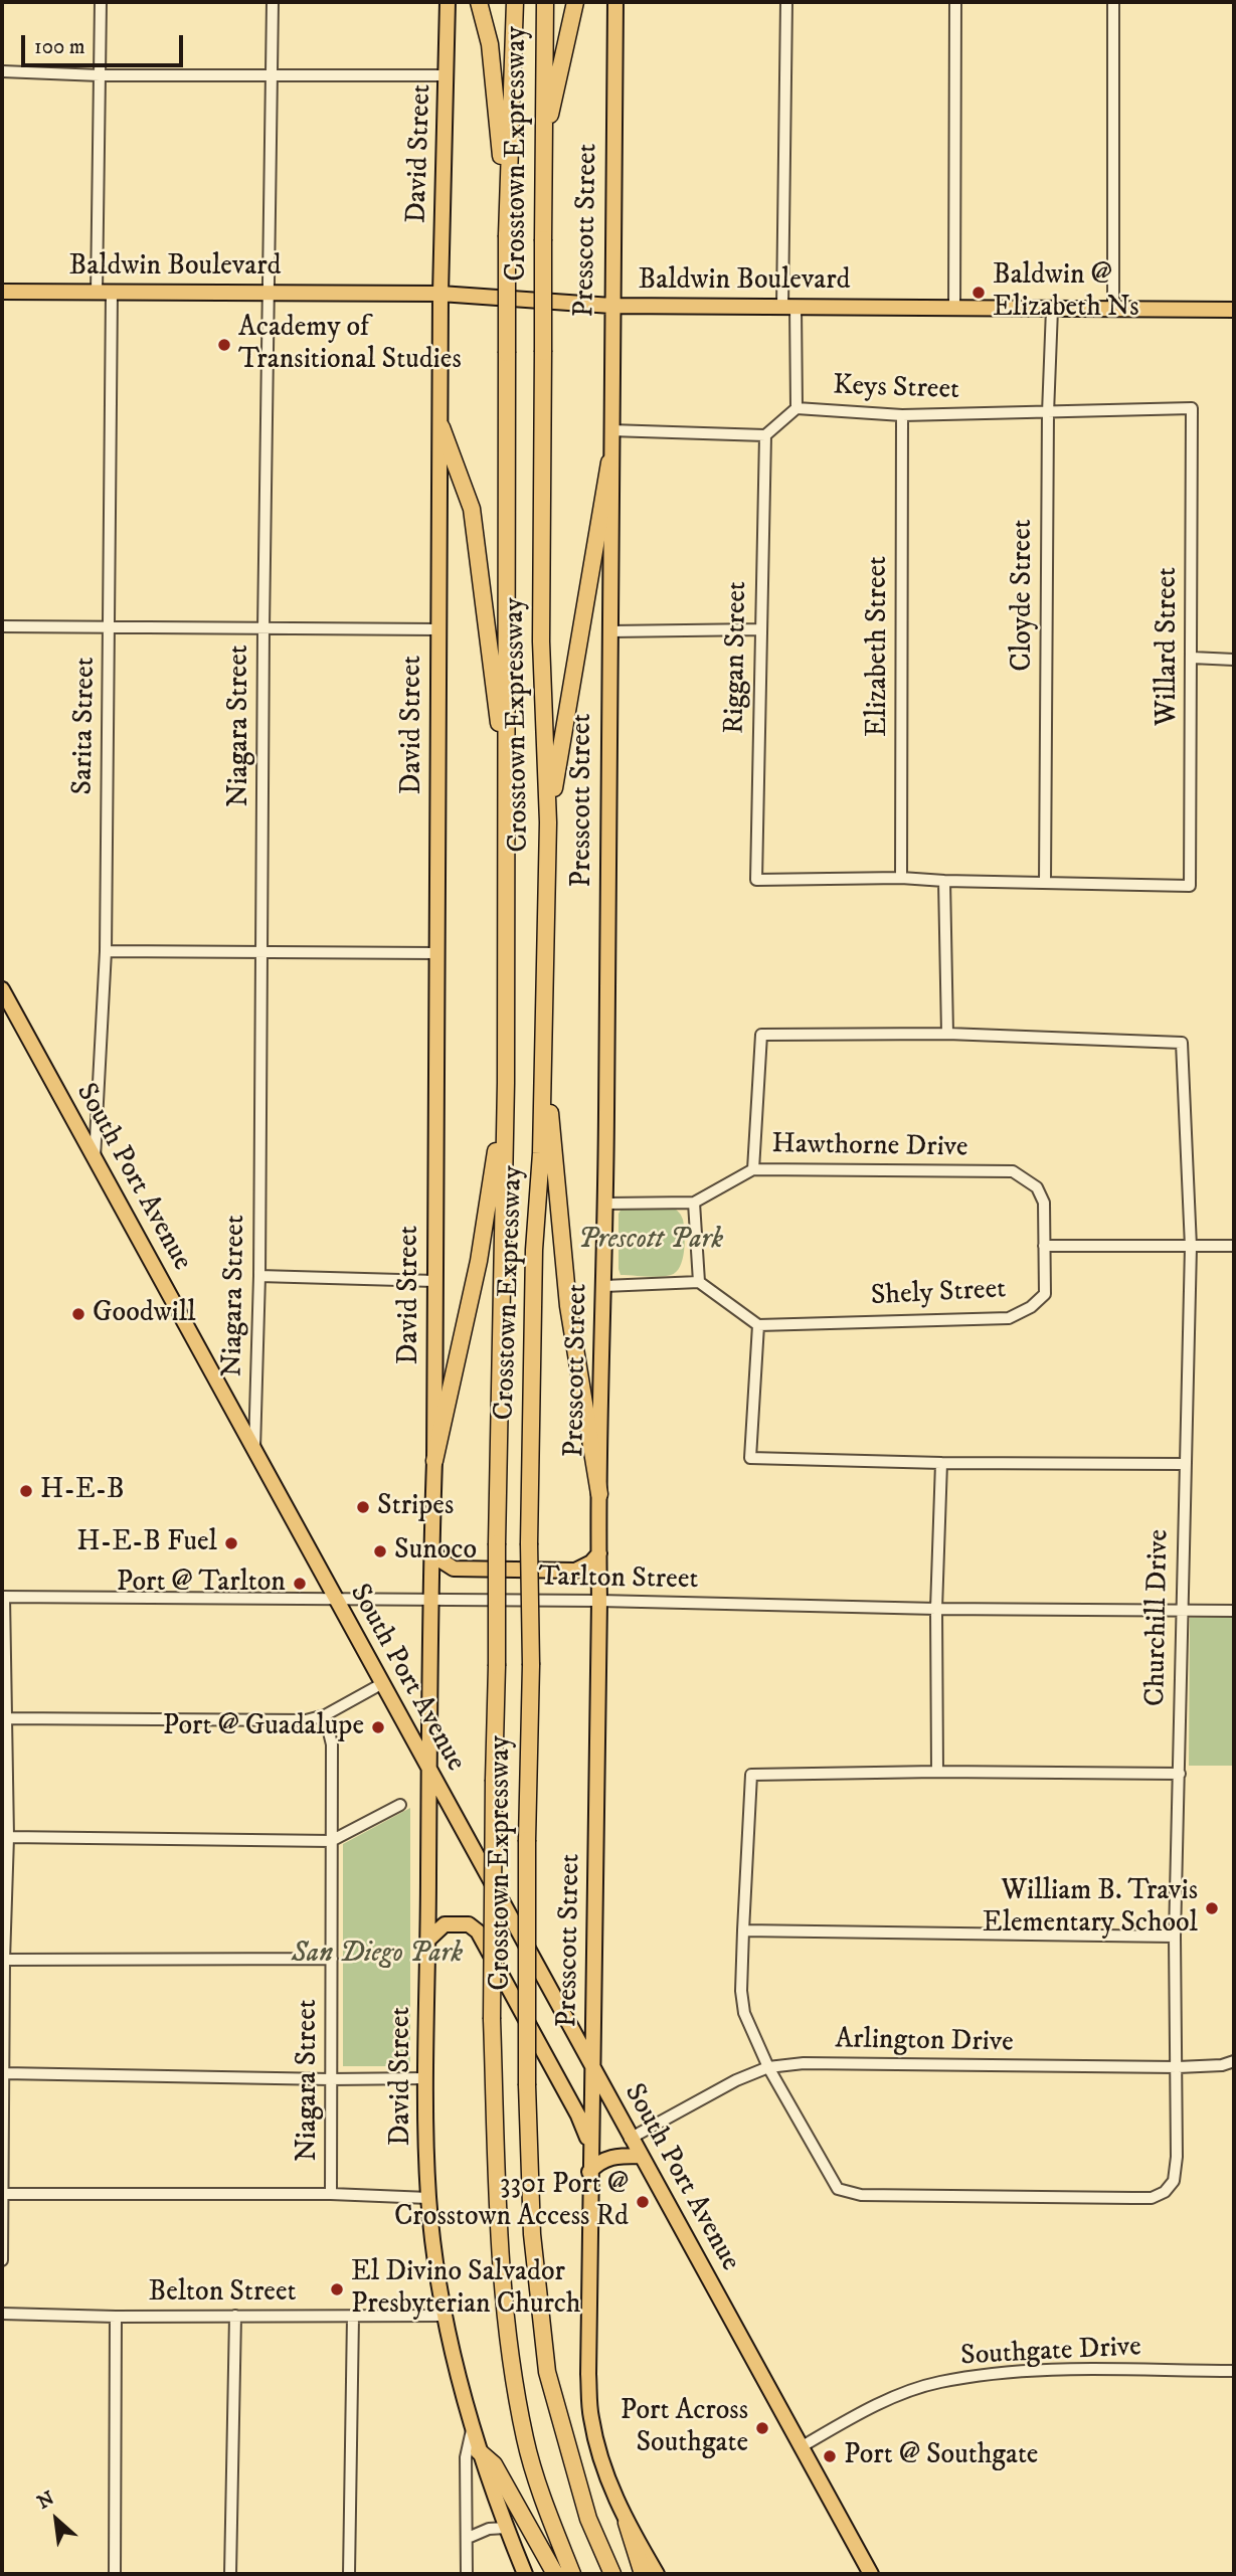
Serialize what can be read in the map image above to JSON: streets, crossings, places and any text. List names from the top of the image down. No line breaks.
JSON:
{"streets":{"highway":["Crosstown Expressway"],"main road":["David Street","Presscott Street","Baldwin Boulevard","South Port Avenue"],"street":["Keys Street","Cloyde Street","Elizabeth Street","Willard Street","Riggan Street","Sarita Street","Niagara Street","Hawthorne Drive","Shely Street","Tarlton Street","Churchill Drive","Arlington Drive","Belton Street","Southgate Drive"]},"crossings":[["David Street","Baldwin Boulevard"],["David Street","South Port Avenue"],["David Street","Tarlton Street"],["David Street","Belton Street"],["Presscott Street","Baldwin Boulevard"],["Presscott Street","Hawthorne Drive"],["Presscott Street","South Port Avenue"],["Presscott Street","Tarlton Street"],["Baldwin Boulevard","Cloyde Street"],["Baldwin Boulevard","Sarita Street"],["Baldwin Boulevard","Niagara Street"],["Keys Street","Cloyde Street"],["Keys Street","Elizabeth Street"],["Keys Street","Willard Street"],["Keys Street","Riggan Street"],["Cloyde Street","Willard Street"],["Elizabeth Street","Riggan Street"],["Sarita Street","South Port Avenue"],["Niagara Street","South Port Avenue"],["Hawthorne Drive","Shely Street"],["South Port Avenue","Tarlton Street"],["South Port Avenue","Arlington Drive"],["South Port Avenue","Southgate Drive"],["Tarlton Street","Churchill Drive"],["Churchill Drive","Arlington Drive"]],"parks":["Prescott Park","San Diego Park"],"places":["Baldwin @ Elizabeth Ns","Academy of Transitional Studies","Goodwill","H-E-B","Stripes","H-E-B Fuel","Sunoco","Port @ Tarlton","Port @ Guadalupe","William B. Travis Elementary School","3301 Port @ Crosstown Access Rd","El Divino Salvador Presbyterian Church","Port Across Southgate","Port @ Southgate"],"scale_bar":"100 m","north":"top left"}
